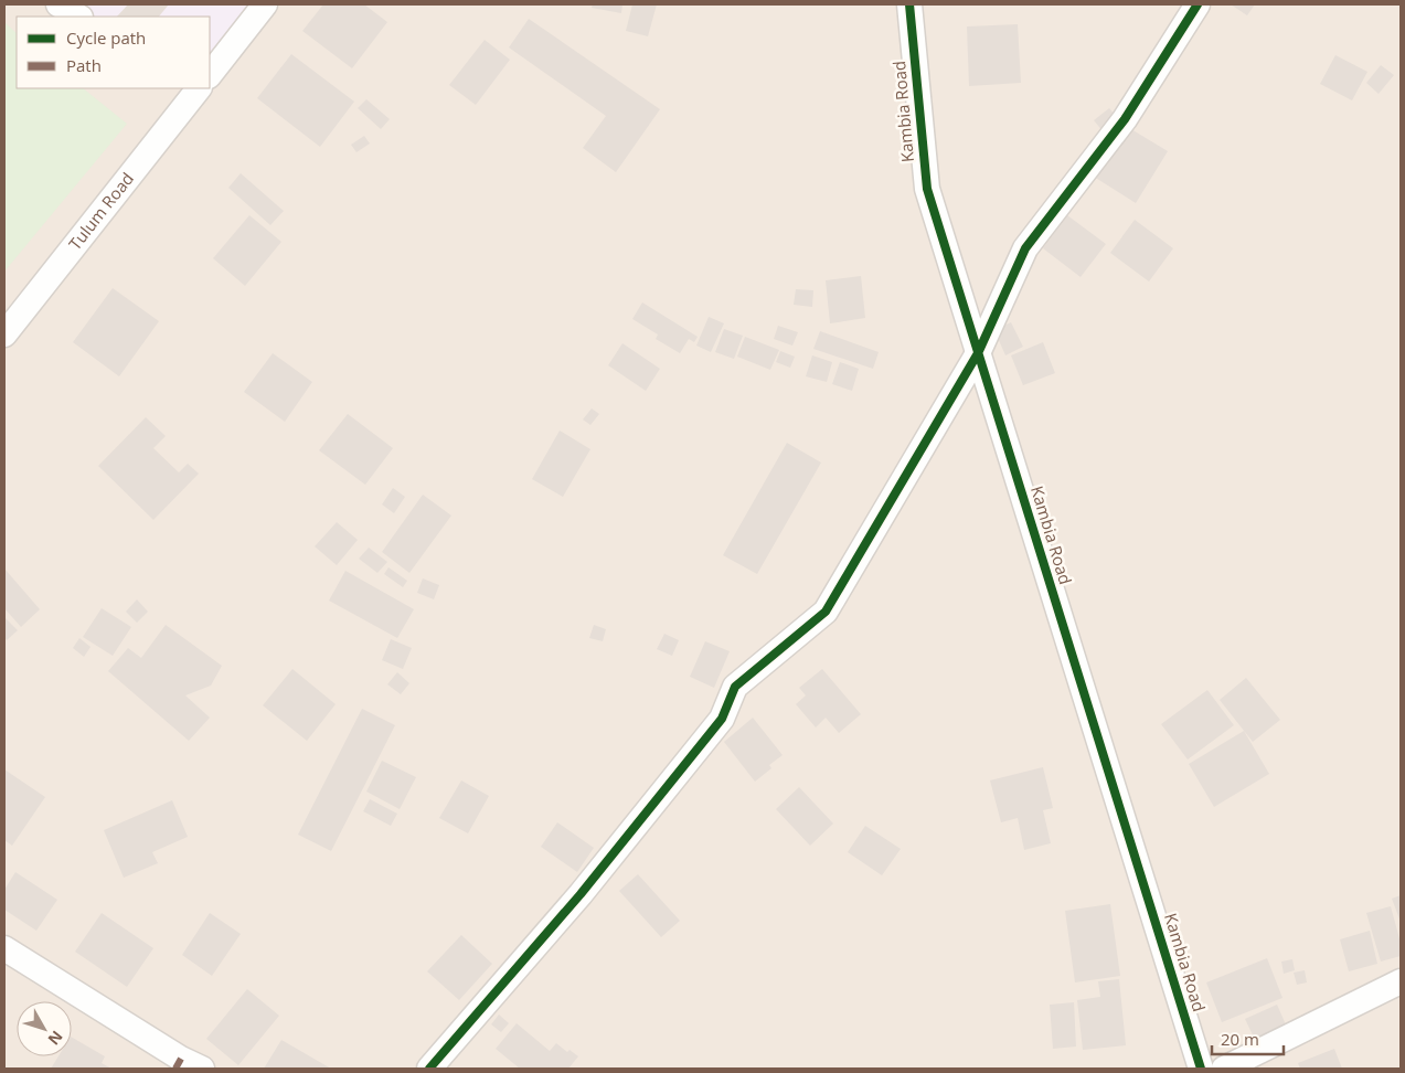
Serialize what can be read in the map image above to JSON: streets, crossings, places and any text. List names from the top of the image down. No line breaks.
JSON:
{"streets":{"street":["Kambia Road","Tulum Road"]},"legend":["Cycle path","Path"],"scale_bar":"20 m","north":"bottom right"}
